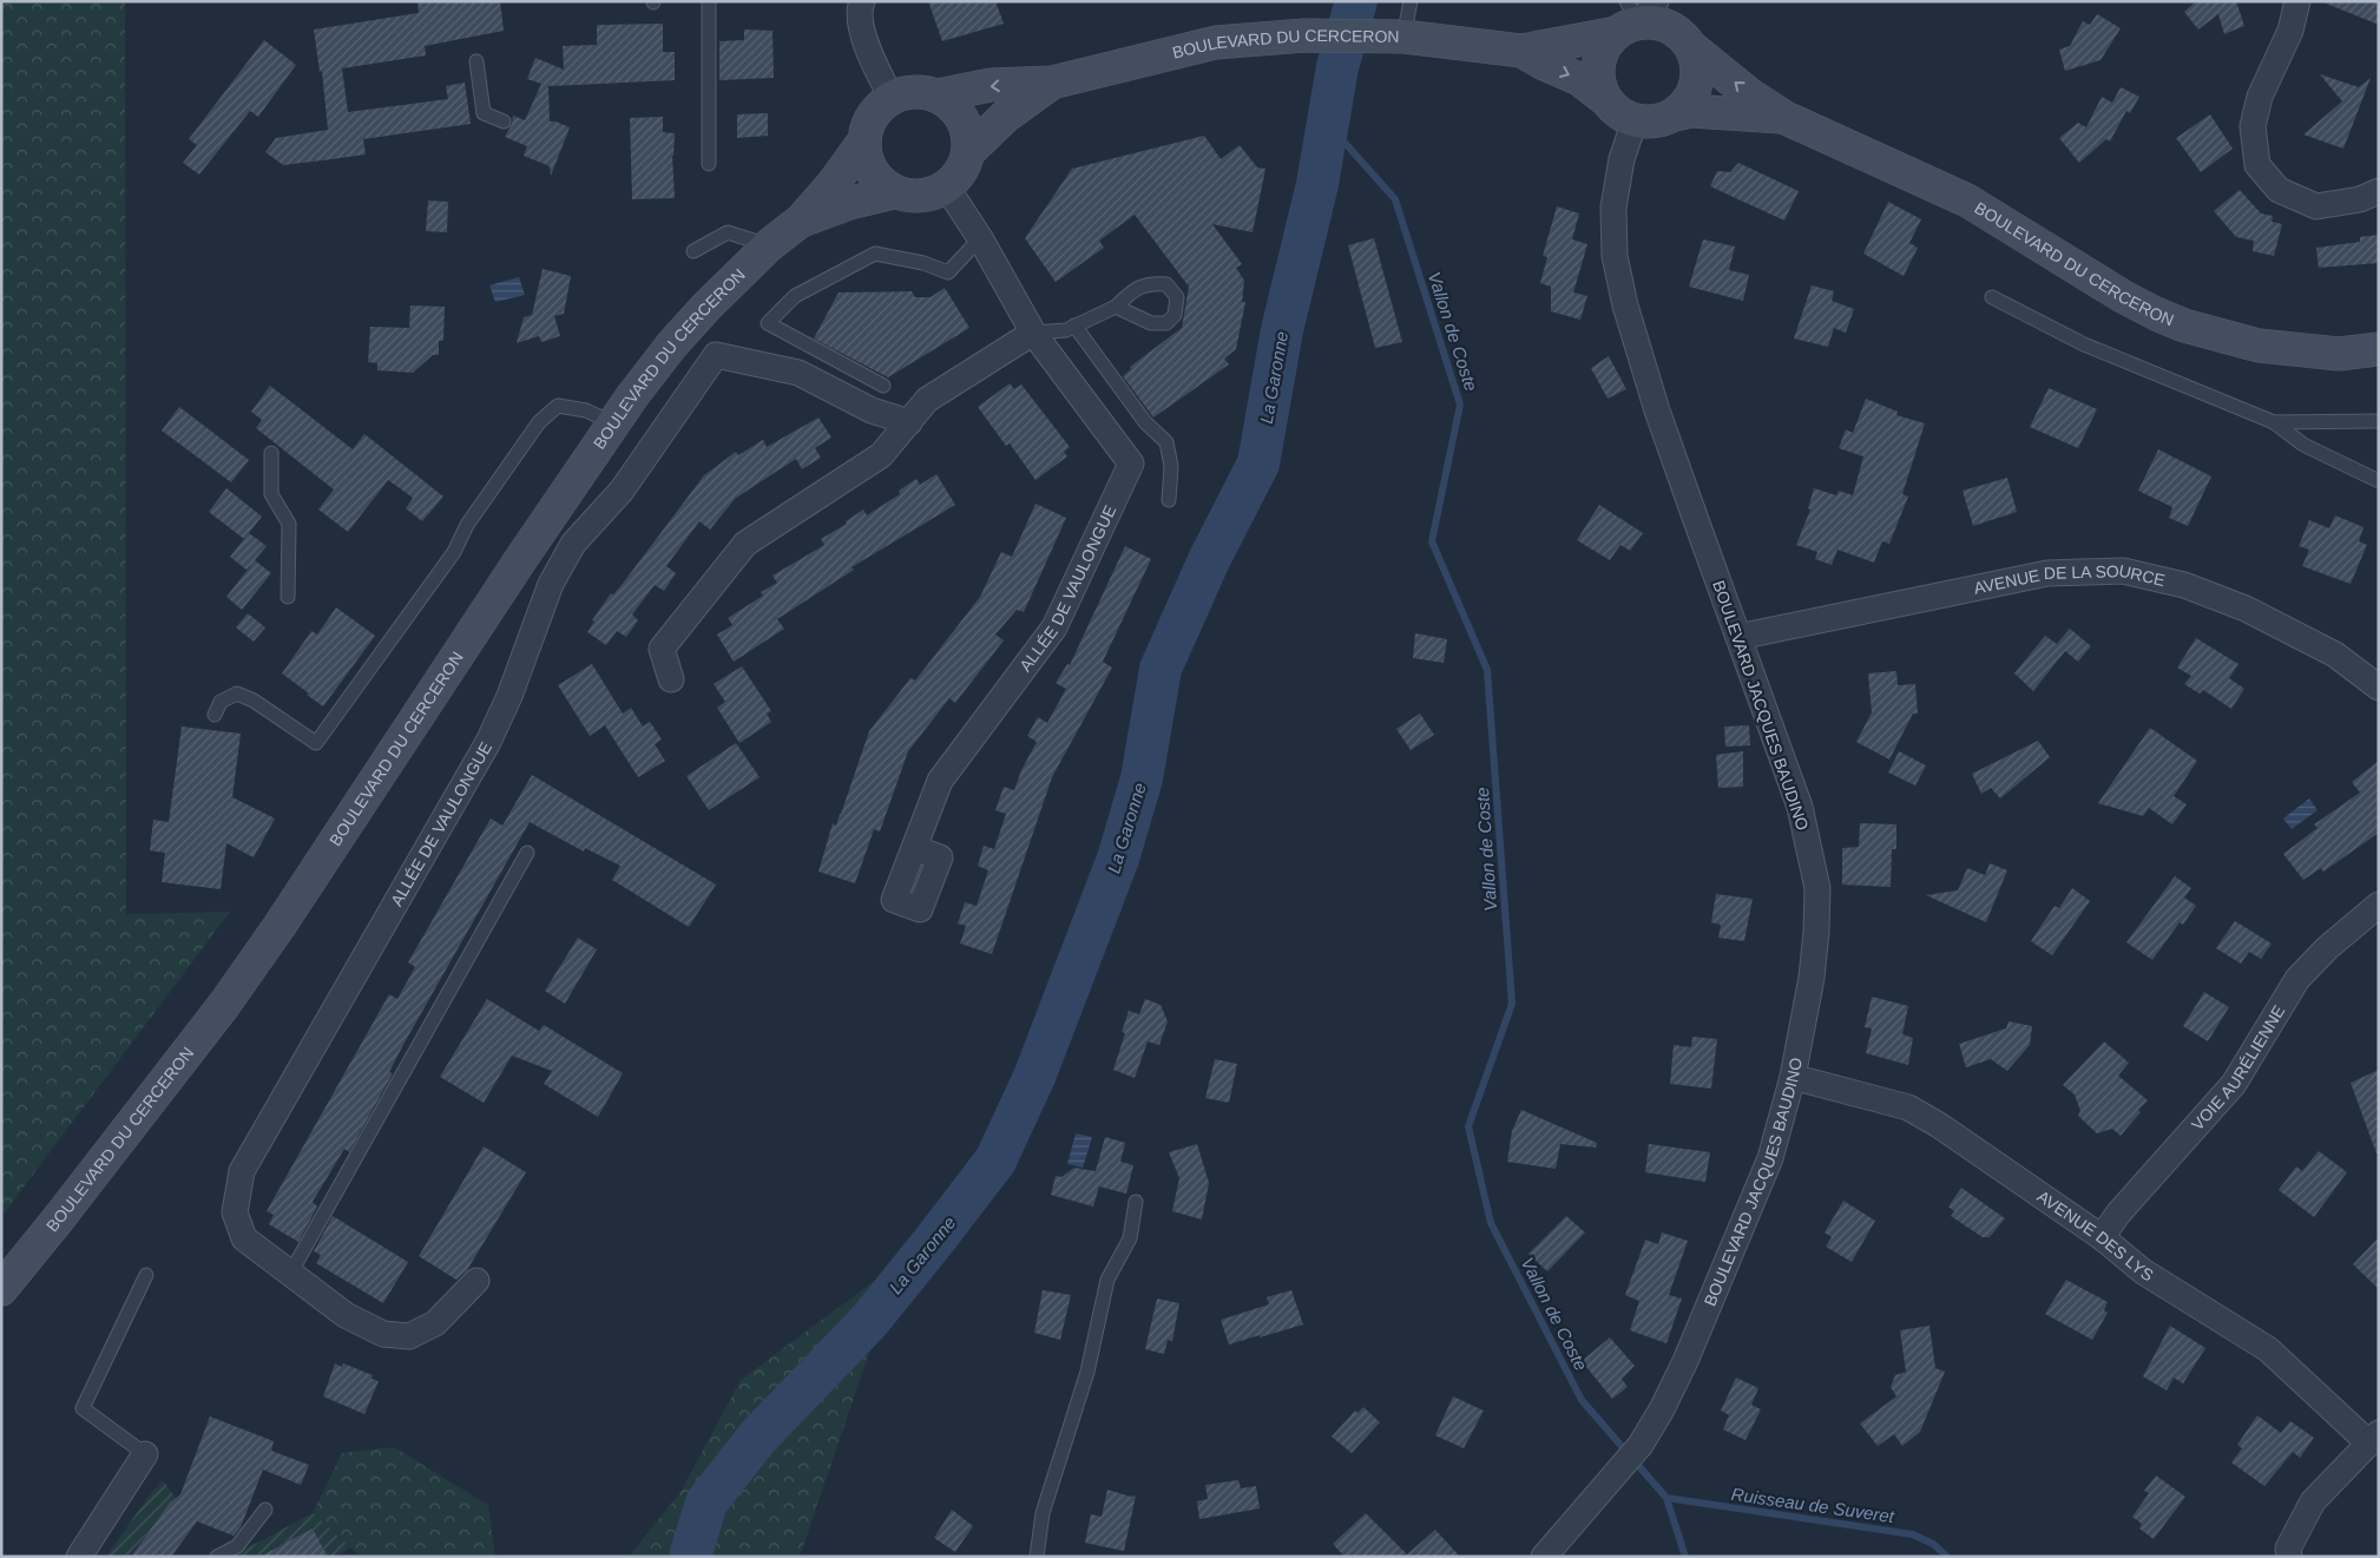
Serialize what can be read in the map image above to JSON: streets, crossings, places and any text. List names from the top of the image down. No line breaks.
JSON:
{"streets":{"main road":["BOULEVARD DU CERCERON"],"street":["ALLÉE DE VAULONGUE","AVENUE DE LA SOURCE","BOULEVARD JACQUES BAUDINO","VOIE AURÉLIENNE","AVENUE DES LYS"]},"crossings":[["BOULEVARD DU CERCERON","ALLÉE DE VAULONGUE"],["BOULEVARD DU CERCERON","BOULEVARD JACQUES BAUDINO"],["AVENUE DE LA SOURCE","BOULEVARD JACQUES BAUDINO"],["BOULEVARD JACQUES BAUDINO","AVENUE DES LYS"],["VOIE AURÉLIENNE","AVENUE DES LYS"]],"water":["Vallon de Coste","La Garonne","Ruisseau de Suveret"]}
